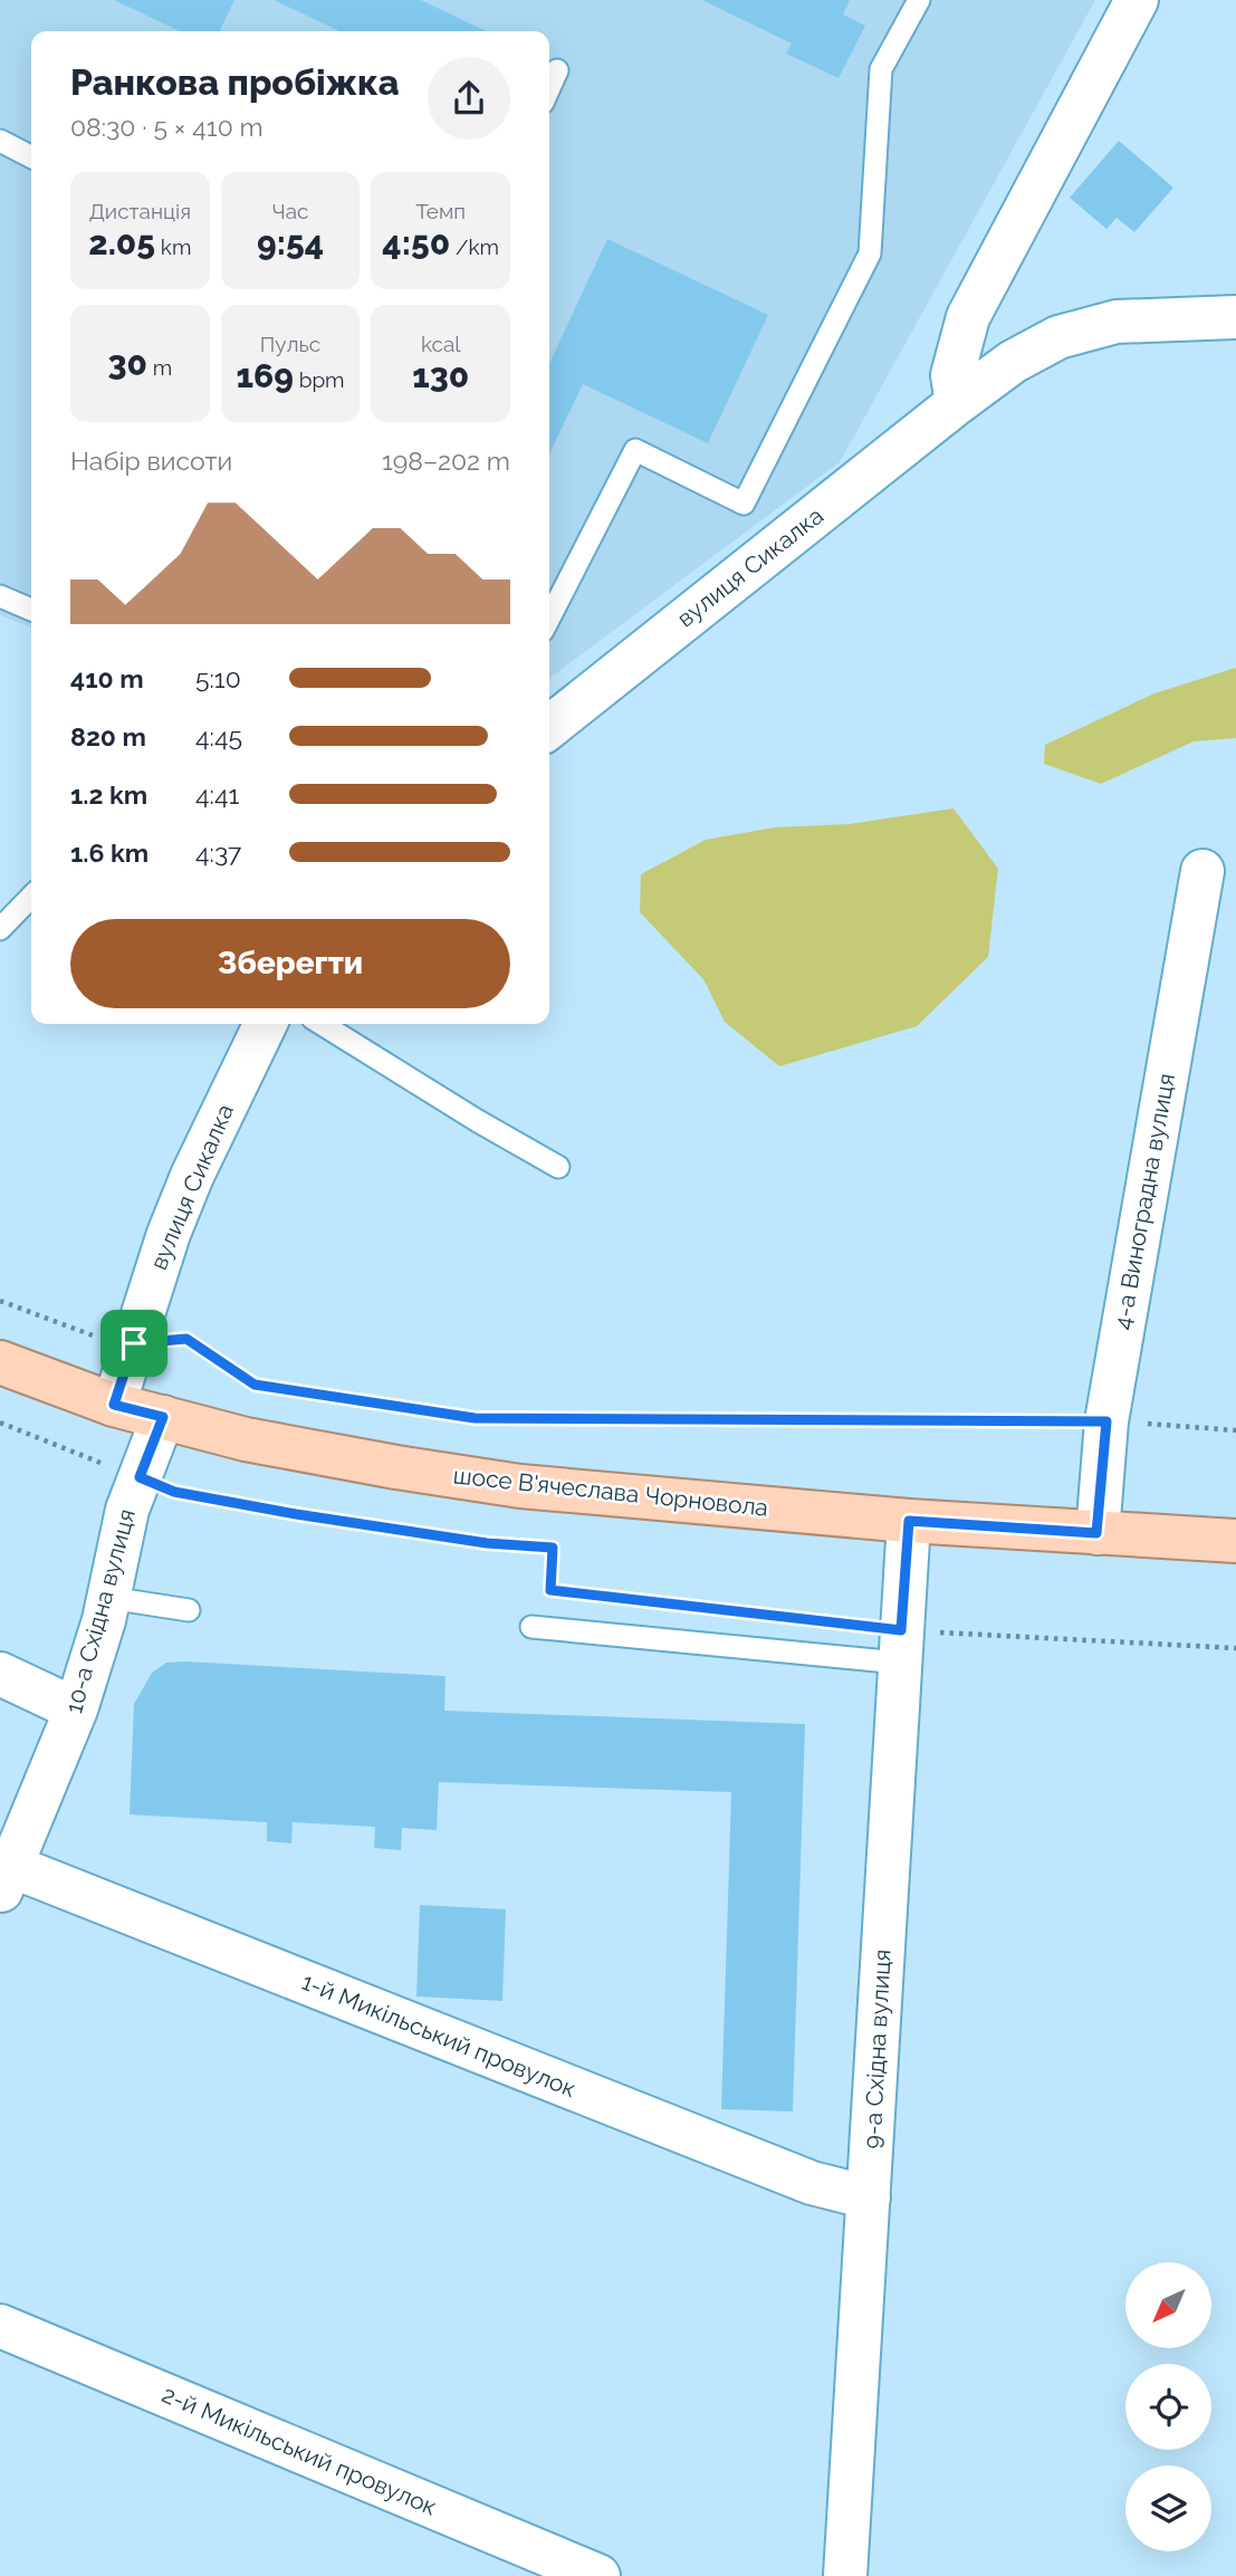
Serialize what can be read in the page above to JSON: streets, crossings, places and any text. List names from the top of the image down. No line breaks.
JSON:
{"streets":{"main road":["шосе В'ячеслава Чорновола"],"street":["вулиця Сикалка","4-а Виноградна вулиця","10-а Східна вулиця","1-й Микільський провулок","9-а Східна вулиця","2-й Микільський провулок"]},"crossings":[["вулиця Сикалка","шосе В'ячеслава Чорновола"],["4-а Виноградна вулиця","шосе В'ячеслава Чорновола"],["шосе В'ячеслава Чорновола","10-а Східна вулиця"],["шосе В'ячеслава Чорновола","9-а Східна вулиця"],["10-а Східна вулиця","1-й Микільський провулок"],["1-й Микільський провулок","9-а Східна вулиця"]],"north":"bottom left","page":{"heading":["Ранкова пробіжка","08:30 · 5 × 410 m"],"stats":[["Дистанція","2.05 km"],["Час","9:54"],["Темп","4:50 /km"],["30 m"],["Пульс","169 bpm"],["kcal","130"]],"chart":["Набір висоти","198–202 m"],"list":[{"name":"410 m","note":"5:10"},{"name":"820 m","note":"4:45"},{"name":"1.2 km","note":"4:41"},{"name":"1.6 km","note":"4:37"}],"buttons":"Зберегти"}}
